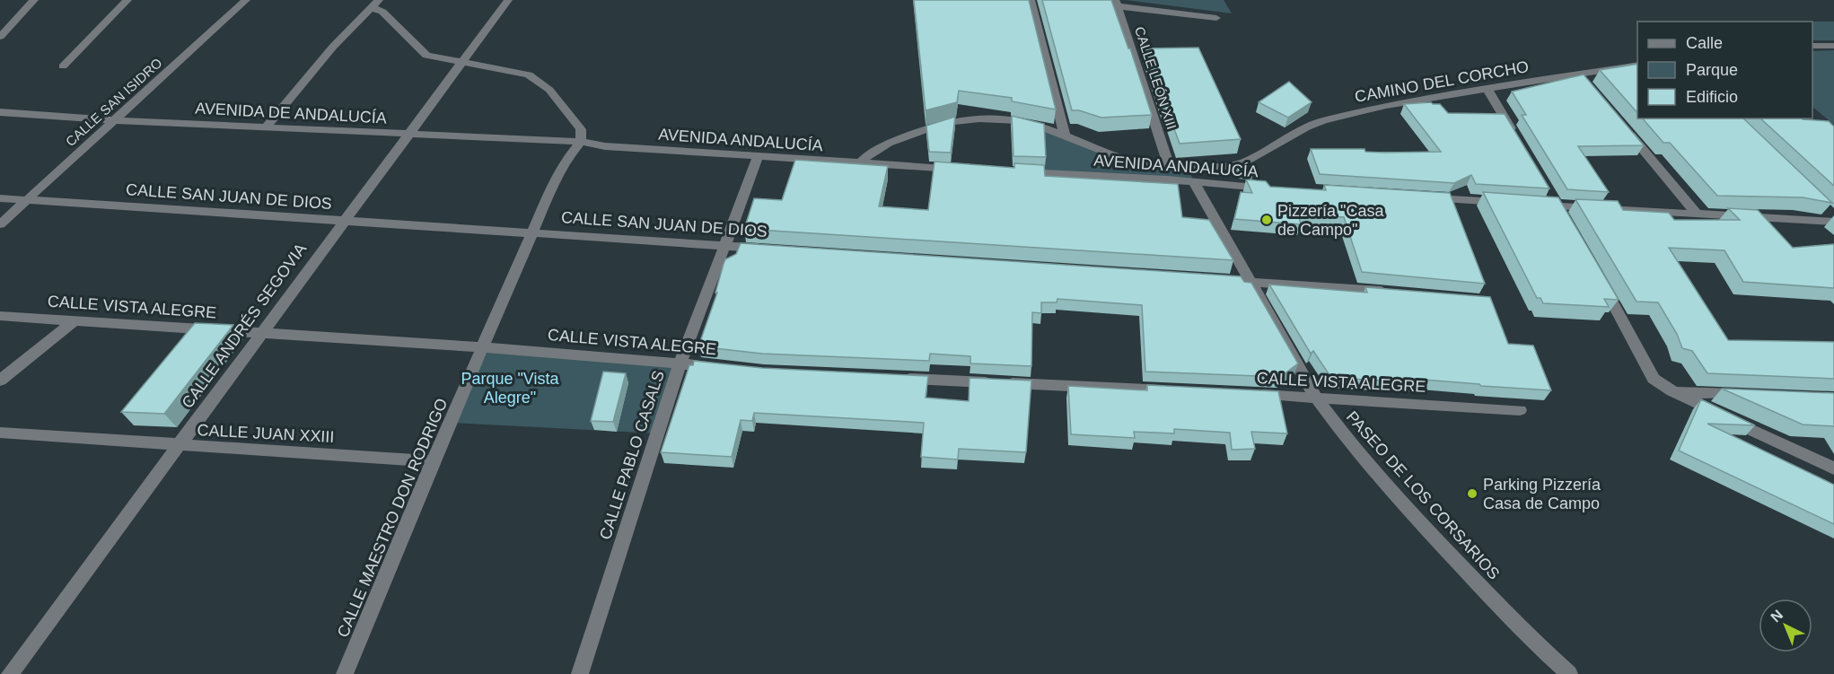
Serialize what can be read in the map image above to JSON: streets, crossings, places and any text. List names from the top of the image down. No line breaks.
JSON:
{"streets":{"street":["CALLE LEÓN XIII","CAMINO DEL CORCHO","CALLE SAN ISIDRO","AVENIDA DE ANDALUCÍA","AVENIDA ANDALUCÍA","CALLE SAN JUAN DE DIOS","CALLE VISTA ALEGRE","CALLE ANDRÉS SEGOVIA","CALLE JUAN XXIII","CALLE PABLO CASALS","PASEO DE LOS CORSARIOS","CALLE MAESTRO DON RODRIGO"]},"crossings":[["CALLE LEÓN XIII","CAMINO DEL CORCHO"],["CAMINO DEL CORCHO","AVENIDA ANDALUCÍA"],["CALLE SAN ISIDRO","AVENIDA DE ANDALUCÍA"],["CALLE SAN ISIDRO","CALLE SAN JUAN DE DIOS"],["AVENIDA DE ANDALUCÍA","AVENIDA ANDALUCÍA"],["AVENIDA DE ANDALUCÍA","CALLE ANDRÉS SEGOVIA"],["AVENIDA DE ANDALUCÍA","CALLE MAESTRO DON RODRIGO"],["AVENIDA ANDALUCÍA","CALLE PABLO CASALS"],["AVENIDA ANDALUCÍA","PASEO DE LOS CORSARIOS"],["AVENIDA ANDALUCÍA","CALLE MAESTRO DON RODRIGO"],["CALLE SAN JUAN DE DIOS","CALLE ANDRÉS SEGOVIA"],["CALLE SAN JUAN DE DIOS","CALLE PABLO CASALS"],["CALLE SAN JUAN DE DIOS","CALLE MAESTRO DON RODRIGO"],["CALLE VISTA ALEGRE","CALLE ANDRÉS SEGOVIA"],["CALLE VISTA ALEGRE","CALLE PABLO CASALS"],["CALLE VISTA ALEGRE","PASEO DE LOS CORSARIOS"],["CALLE VISTA ALEGRE","CALLE MAESTRO DON RODRIGO"],["CALLE ANDRÉS SEGOVIA","CALLE JUAN XXIII"],["CALLE JUAN XXIII","CALLE MAESTRO DON RODRIGO"]],"parks":["Parque \"Vista Alegre\""],"places":["Pizzería \"Casa de Campo\"","Parking Pizzería Casa de Campo"],"legend":["Calle","Parque","Edificio"],"north":"top left"}
